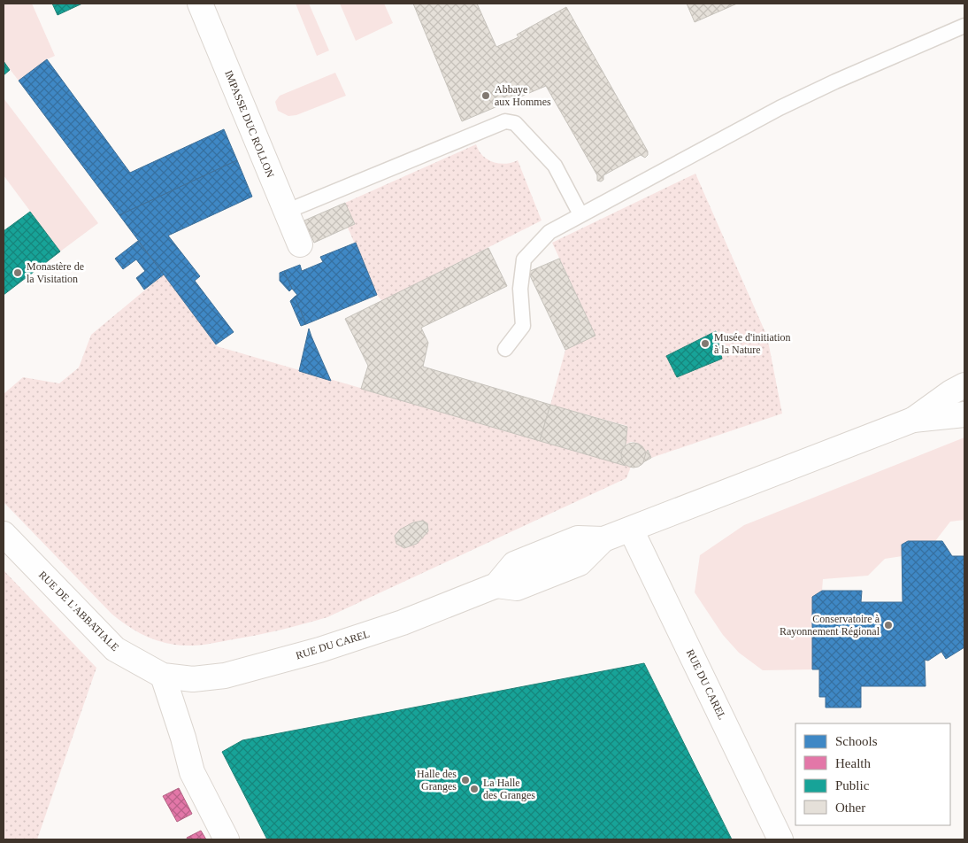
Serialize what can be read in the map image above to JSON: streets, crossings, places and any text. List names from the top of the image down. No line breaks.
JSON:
{"streets":{"street":["IMPASSE DUC ROLLON","RUE DE L'ABBATIALE","RUE DU CAREL"]},"crossings":[["RUE DE L'ABBATIALE","RUE DU CAREL"]],"places":["Abbaye aux Hommes","Monastère de la Visitation","Musée d'initiation à la Nature","Conservatoire à Rayonnement Régional","Halle des Granges","La Halle des Granges"],"legend":["Schools","Health","Public","Other"]}
